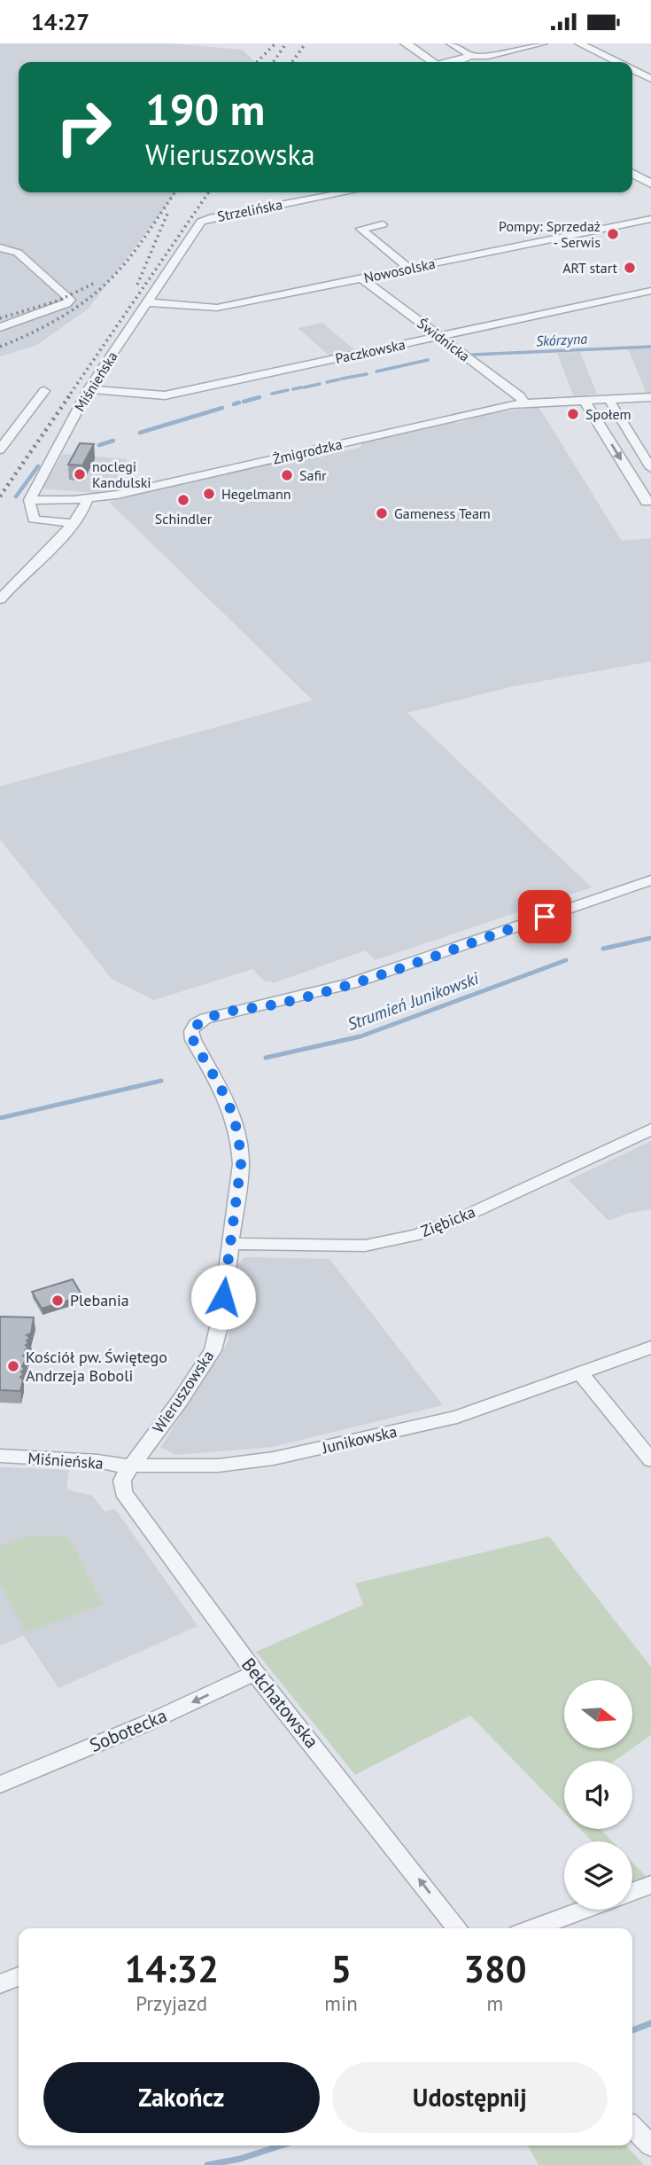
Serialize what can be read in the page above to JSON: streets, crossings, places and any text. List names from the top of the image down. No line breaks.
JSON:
{"streets":{"street":["Strzelińska","Nowosolska","Świdnicka","Paczkowska","Miśnieńska","Żmigrodzka","Ziębicka","Wieruszowska","Junikowska","Bełchatowska","Sobotecka"]},"crossings":[["Strzelińska","Miśnieńska"],["Nowosolska","Świdnicka"],["Nowosolska","Miśnieńska"],["Świdnicka","Paczkowska"],["Świdnicka","Żmigrodzka"],["Paczkowska","Miśnieńska"],["Miśnieńska","Żmigrodzka"],["Miśnieńska","Wieruszowska"],["Miśnieńska","Junikowska"],["Miśnieńska","Bełchatowska"],["Ziębicka","Wieruszowska"],["Wieruszowska","Junikowska"],["Wieruszowska","Bełchatowska"],["Junikowska","Bełchatowska"],["Bełchatowska","Sobotecka"]],"one_way":["Bełchatowska","Sobotecka"],"water":["Skórzyna","Strumień Junikowski"],"places":["Pompy: Sprzedaż - Serwis","ART start","Społem","noclegi Kandulski","Safir","Hegelmann","Schindler","Gameness Team","Plebania","Kościół pw. Świętego Andrzeja Boboli"],"north":"right","page":{"status":"14:27","turn":["190 m","Wieruszowska"],"eta":["14:32","Przyjazd","5","min","380","m"],"buttons":["Zakończ","Udostępnij"]}}
